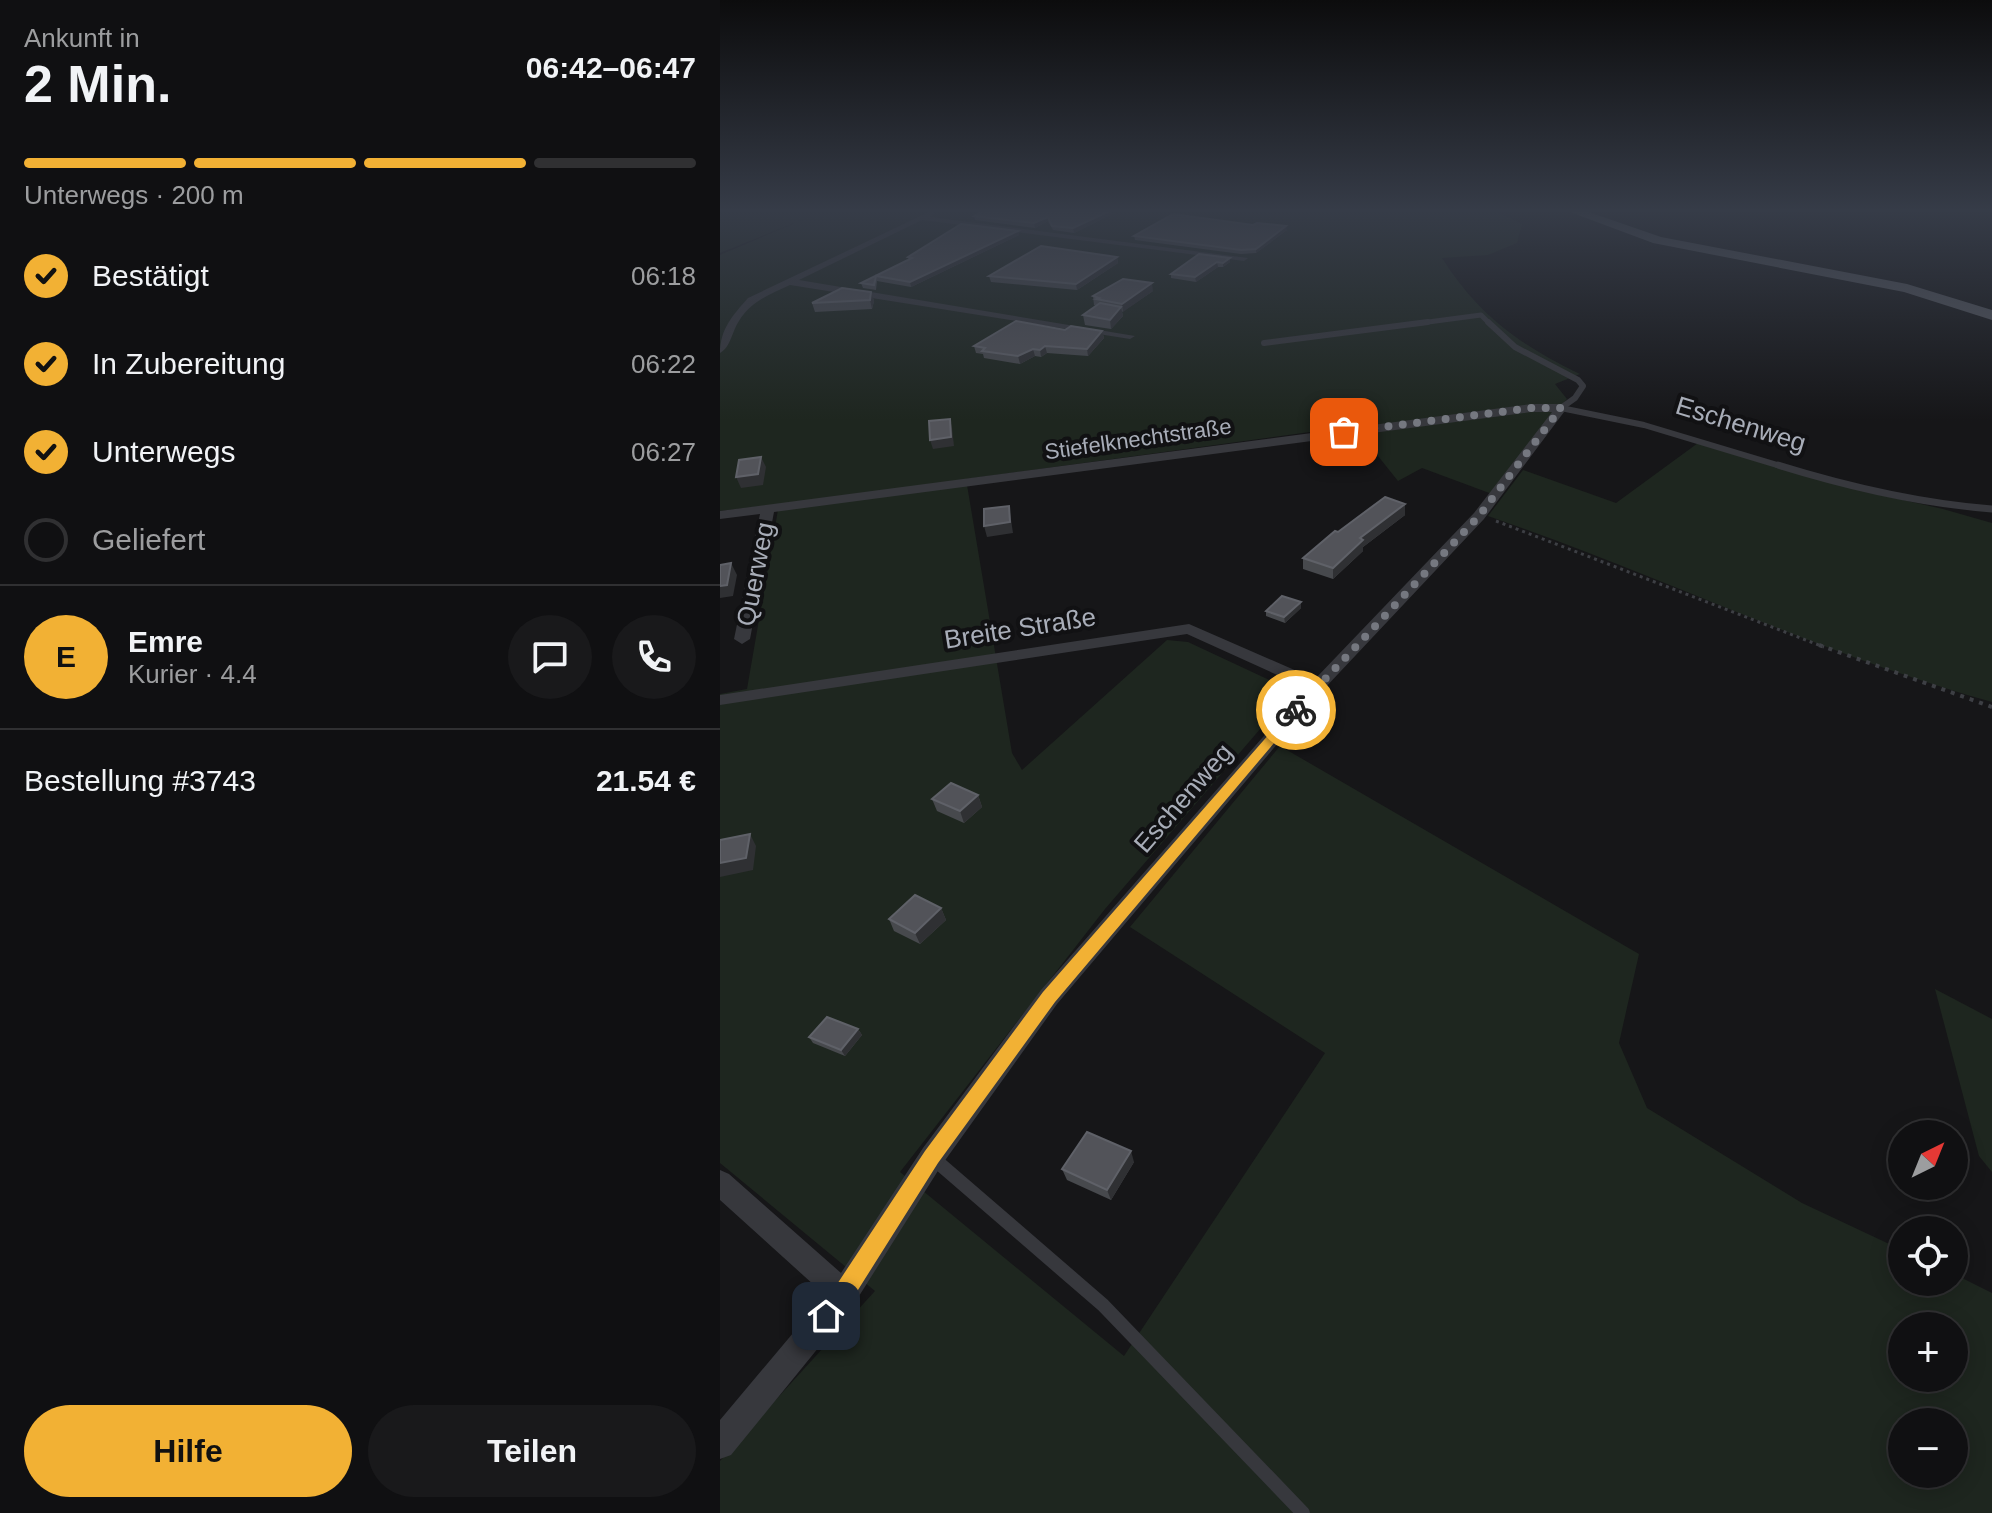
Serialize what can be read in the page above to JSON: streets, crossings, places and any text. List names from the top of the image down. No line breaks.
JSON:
{"streets":{"street":["Eschenweg","Stiefelknechtstraße","Querweg","Breite Straße"]},"crossings":[["Eschenweg","Stiefelknechtstraße"],["Eschenweg","Breite Straße"],["Stiefelknechtstraße","Querweg"]],"north":"top right","page":{"heading":["2 Min.","Ankunft in","06:42–06:47"],"panel":["Emre","Kurier · 4.4","Bestellung #3743","21.54 €"],"bar":"Unterwegs · 200 m","list":[["Bestätigt","06:18"],["In Zubereitung","06:22"],["Unterwegs","06:27"],"Geliefert"],"round":"E","map_buttons":["+","−"],"buttons":["Hilfe","Teilen"]}}
